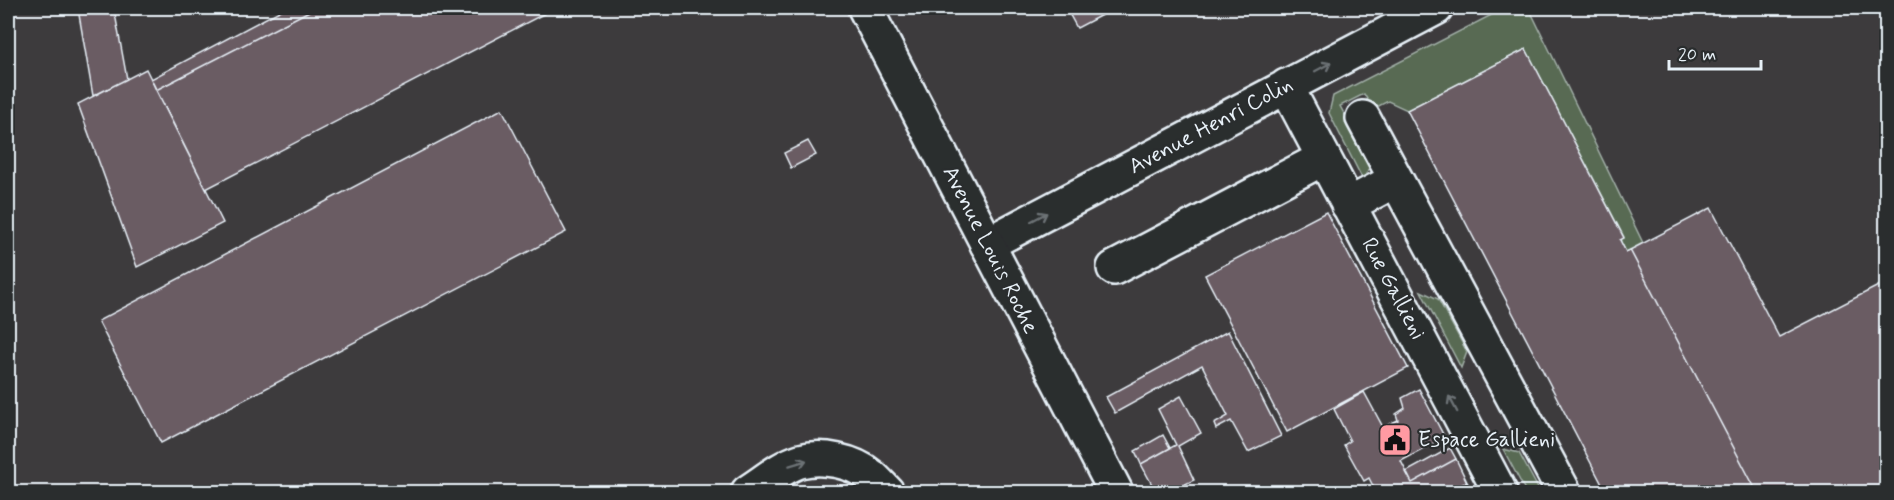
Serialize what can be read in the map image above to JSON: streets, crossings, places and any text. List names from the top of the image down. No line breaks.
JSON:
{"streets":{"street":["Avenue Henri Colin","Avenue Louis Roche","Rue Gallieni"]},"crossings":[["Avenue Henri Colin","Avenue Louis Roche"],["Avenue Henri Colin","Rue Gallieni"]],"places":{"public building":["Espace Gallieni"]},"scale_bar":"20 m"}
